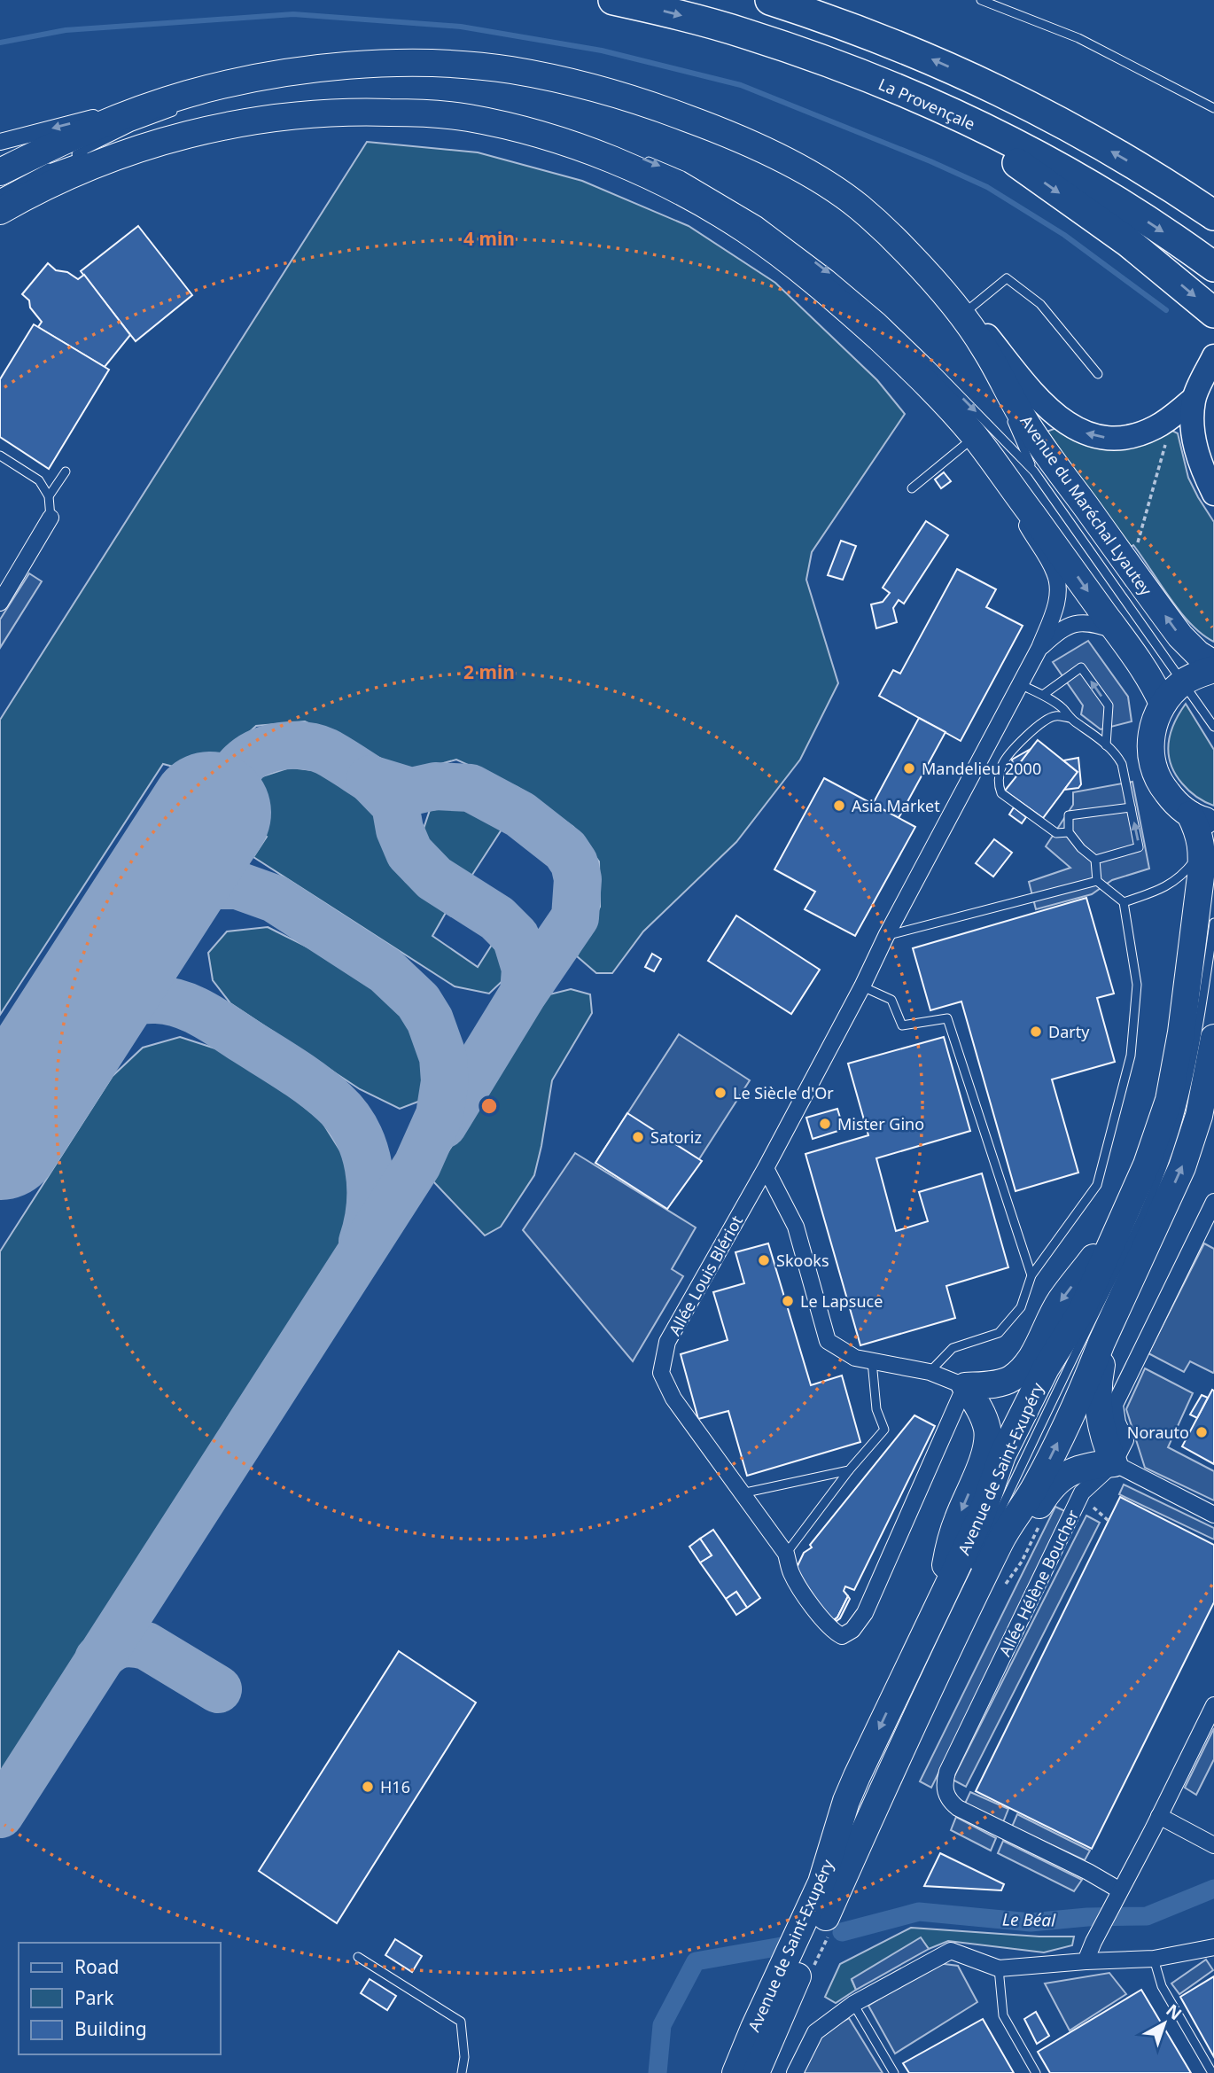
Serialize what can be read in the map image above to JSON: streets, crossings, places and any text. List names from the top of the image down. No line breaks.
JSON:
{"streets":{"highway":["La Provençale"],"main road":["Avenue du Maréchal Lyautey","Avenue de Saint-Exupéry"],"street":["Allée Louis Blériot","Allée Hélène Boucher"]},"water":["Le Béal"],"places":["Mandelieu 2000","Asia Market","Darty","Le Siècle d'Or","Mister Gino","Satoriz","Skooks","Le Lapsuce","Norauto","H16"],"legend":["Road","Park","Building"],"north":"top right","rings":["4 min","2 min"]}
